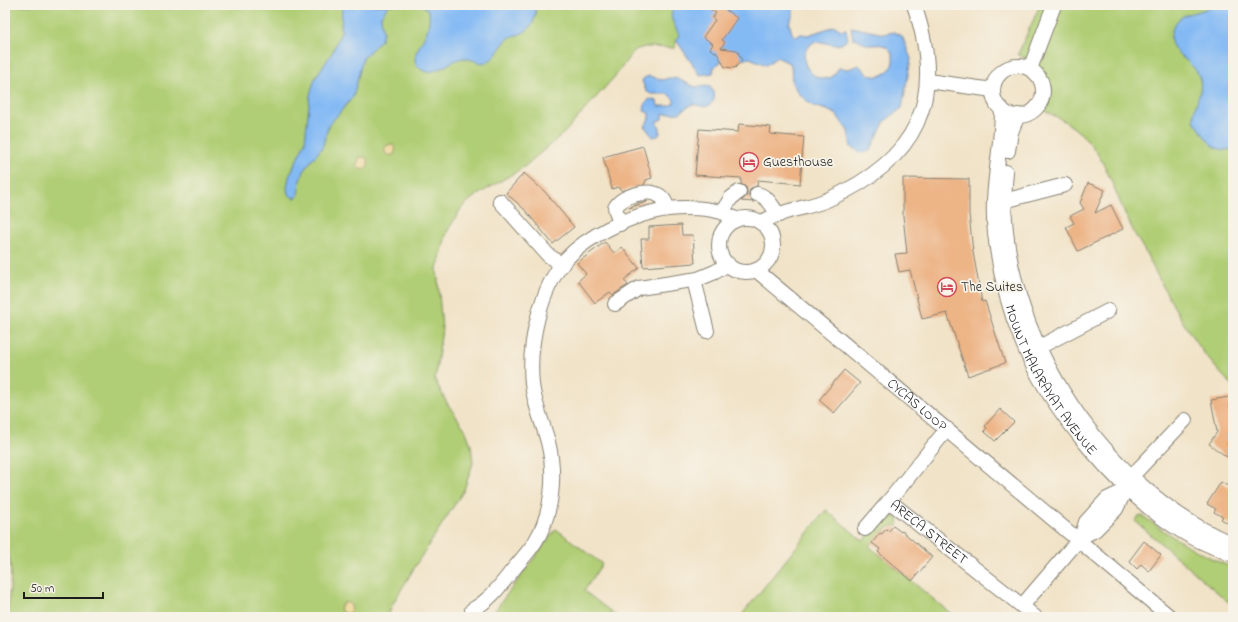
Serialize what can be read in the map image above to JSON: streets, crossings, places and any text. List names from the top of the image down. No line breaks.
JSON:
{"streets":{"street":["MOUNT MALARAYAT AVENUE","CYCAS LOOP","ARECA STREET"]},"crossings":[["CYCAS LOOP","ARECA STREET"]],"places":{"hotel":["Guesthouse","The Suites"]},"scale_bar":"50 m"}
